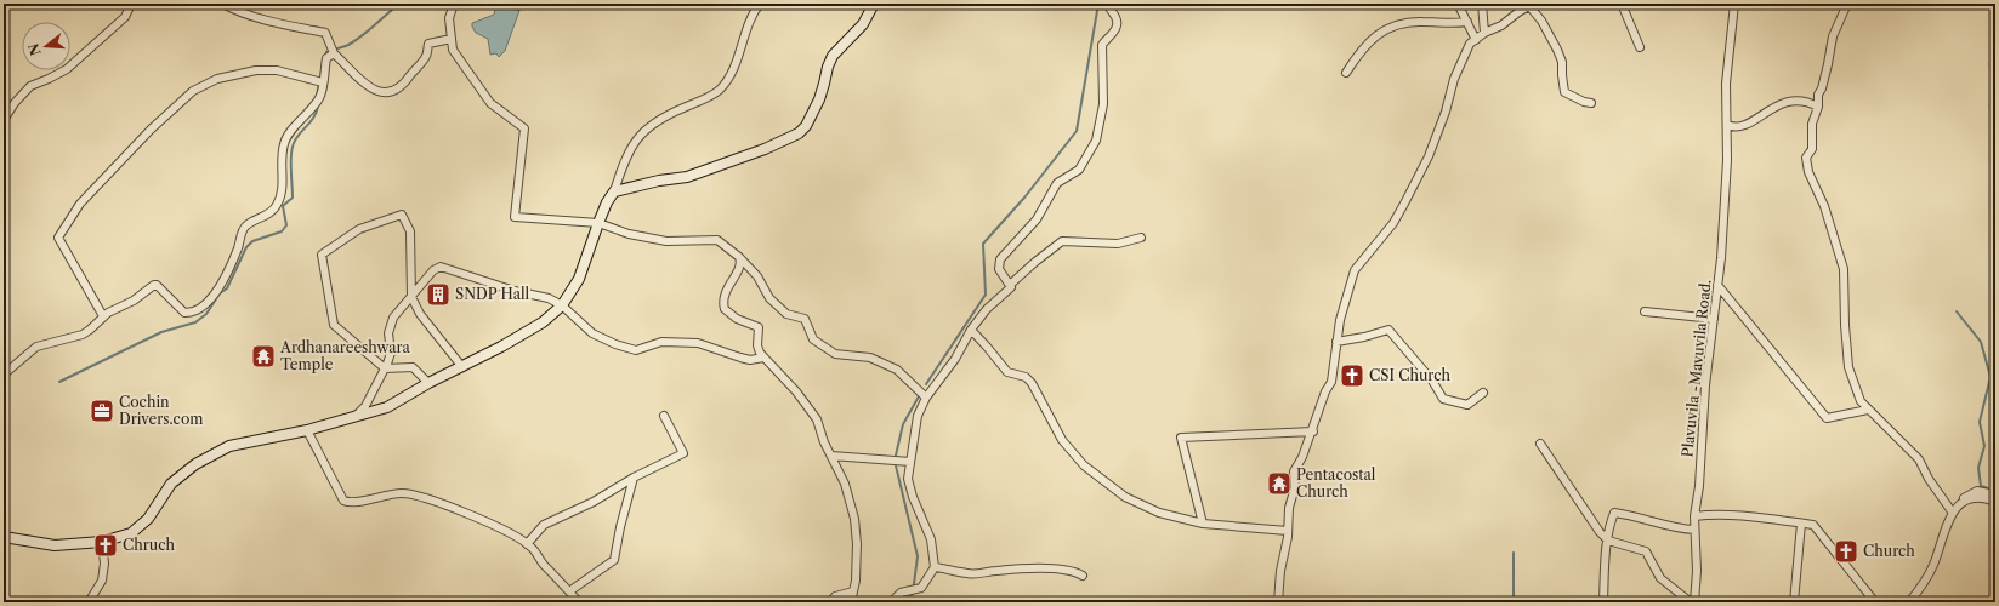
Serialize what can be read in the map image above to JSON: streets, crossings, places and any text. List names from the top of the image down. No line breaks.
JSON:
{"streets":{"street":["Plavuvila -Mavuvila Road."]},"places":{"building":["SNDP Hall"],"temple":["Ardhanareeshwara Temple","Pentacostal Church"],"church":["CSI Church","Chruch","Church"],"office":["Cochin Drivers.com"]},"north":"left"}
